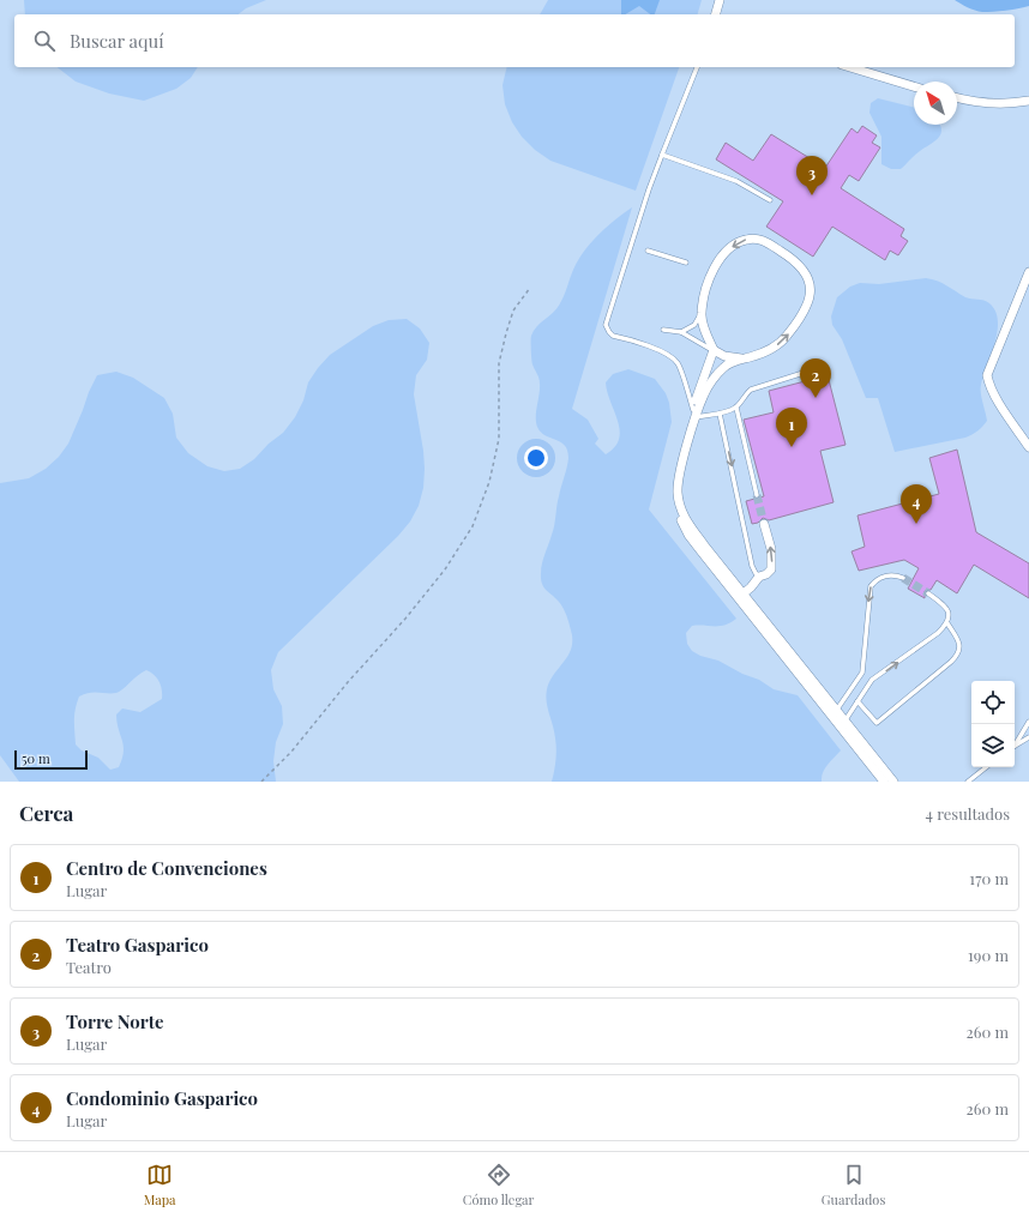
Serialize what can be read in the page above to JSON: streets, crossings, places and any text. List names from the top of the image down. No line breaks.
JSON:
{"scale_bar":"50 m","north":"top left","page":{"search":"Buscar aquí","pins":["3","2","1","4"],"scale":"50 m","heading":["Cerca","4 resultados"],"list":[{"mark":"1","name":"Centro de Convenciones","note":"Lugar","value":"170 m"},{"mark":"2","name":"Teatro Gasparico","note":"Teatro","value":"190 m"},{"mark":"3","name":"Torre Norte","note":"Lugar","value":"260 m"},{"mark":"4","name":"Condominio Gasparico","note":"Lugar","value":"260 m"}],"nav":["Mapa","Cómo llegar","Guardados"]}}
